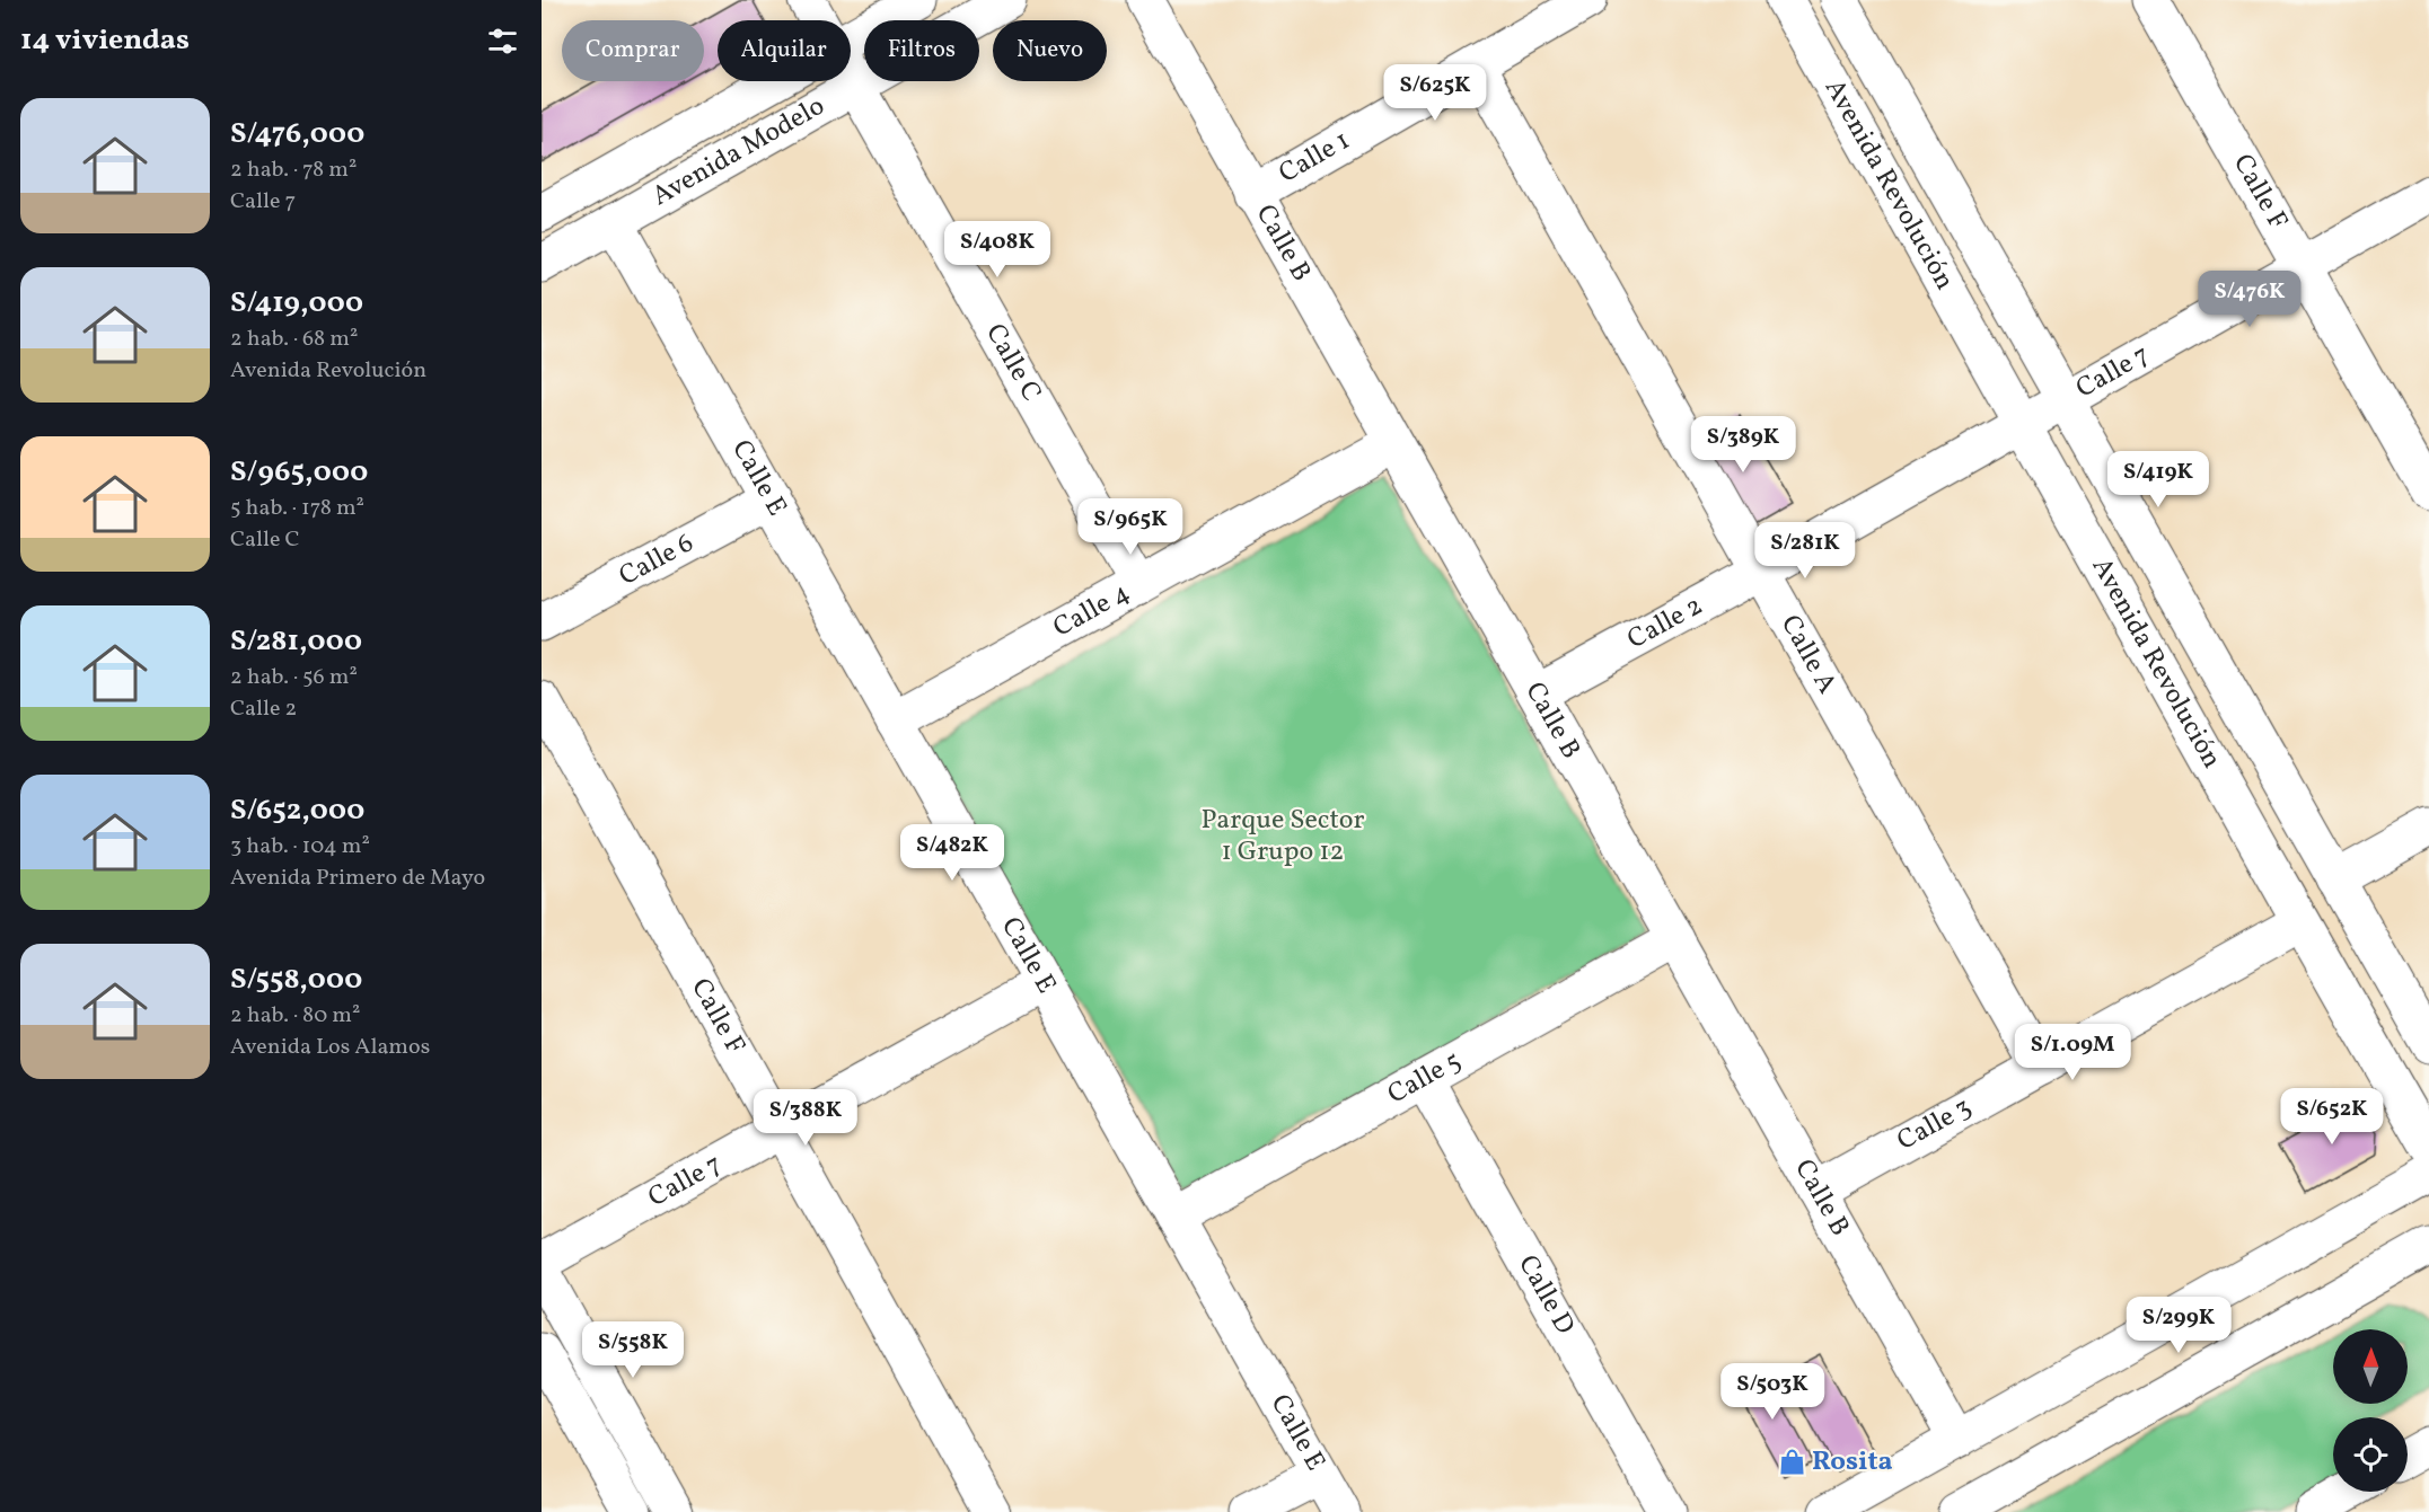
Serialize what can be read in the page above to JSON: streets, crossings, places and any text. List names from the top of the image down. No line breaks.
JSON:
{"streets":{"street":["Avenida Modelo","Calle 1","Avenida Revolución","Calle F","Calle B","Calle C","Calle 7","Calle E","Calle 6","Calle 4","Calle 2","Calle A","Calle 5","Calle 3","Calle D"]},"crossings":[["Avenida Modelo","Calle C"],["Avenida Modelo","Calle E"],["Calle 1","Calle B"],["Calle 1","Calle A"],["Avenida Revolución","Calle 7"],["Avenida Revolución","Calle 2"],["Avenida Revolución","Calle 3"],["Calle F","Calle 7"],["Calle B","Calle 4"],["Calle B","Calle 2"],["Calle B","Calle 5"],["Calle B","Calle 3"],["Calle C","Calle 4"],["Calle 7","Calle E"],["Calle 7","Calle 2"],["Calle E","Calle 6"],["Calle E","Calle 4"],["Calle E","Calle 5"],["Calle 2","Calle A"],["Calle A","Calle 3"],["Calle 5","Calle D"]],"parks":["Parque Sector 1 Grupo 12"],"places":{"shop":["Rosita"]},"north":"top","page":{"heading":"14 viviendas","chip":["Comprar","Alquilar","Filtros","Nuevo"],"price":["S/625K","S/408K","S/476K","S/389K","S/419K","S/965K","S/281K","S/482K","S/1.09M","S/652K","S/388K","S/299K","S/558K","S/503K"],"list":[{"name":"S/476,000","note":"2 hab. · 78 m² · Calle 7"},{"name":"S/419,000","note":"2 hab. · 68 m² · Avenida Revolución"},{"name":"S/965,000","note":"5 hab. · 178 m² · Calle C"},{"name":"S/281,000","note":"2 hab. · 56 m² · Calle 2"},{"name":"S/652,000","note":"3 hab. · 104 m² · Avenida Primero de Mayo"},{"name":"S/558,000","note":"2 hab. · 80 m² · Avenida Los Alamos"}]}}
